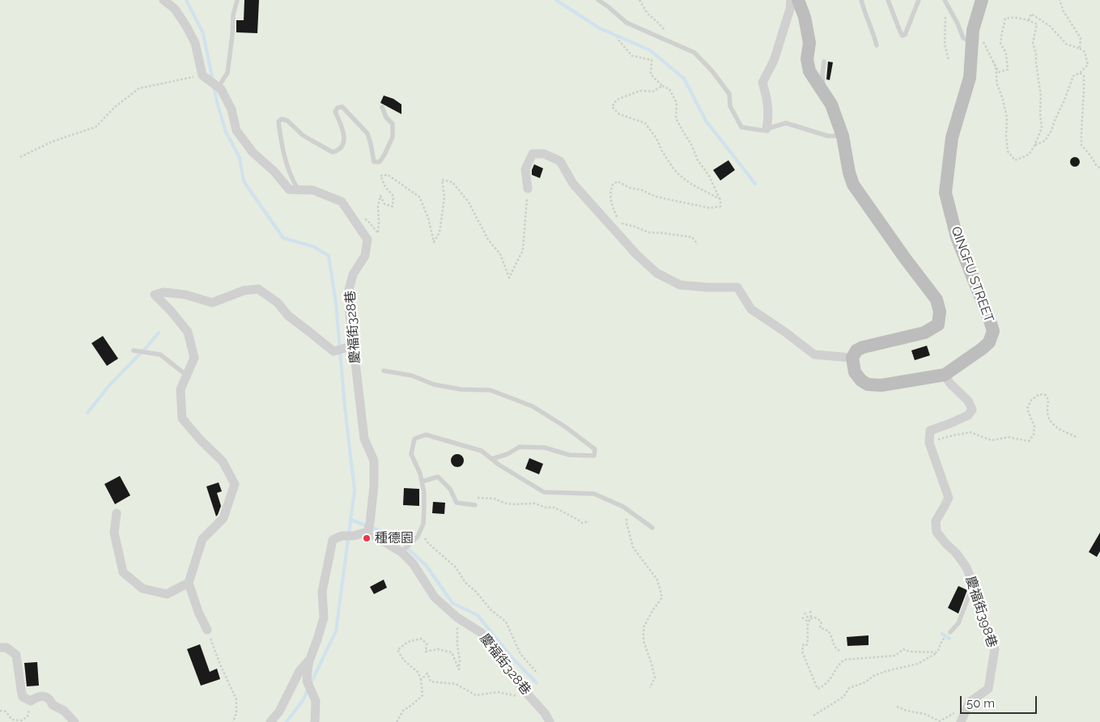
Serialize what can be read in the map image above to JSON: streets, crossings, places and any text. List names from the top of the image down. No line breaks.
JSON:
{"streets":{"street":["QINGFU STREET","慶福街328巷","慶福街398巷"]},"places":["種德園"],"scale_bar":"50 m"}
